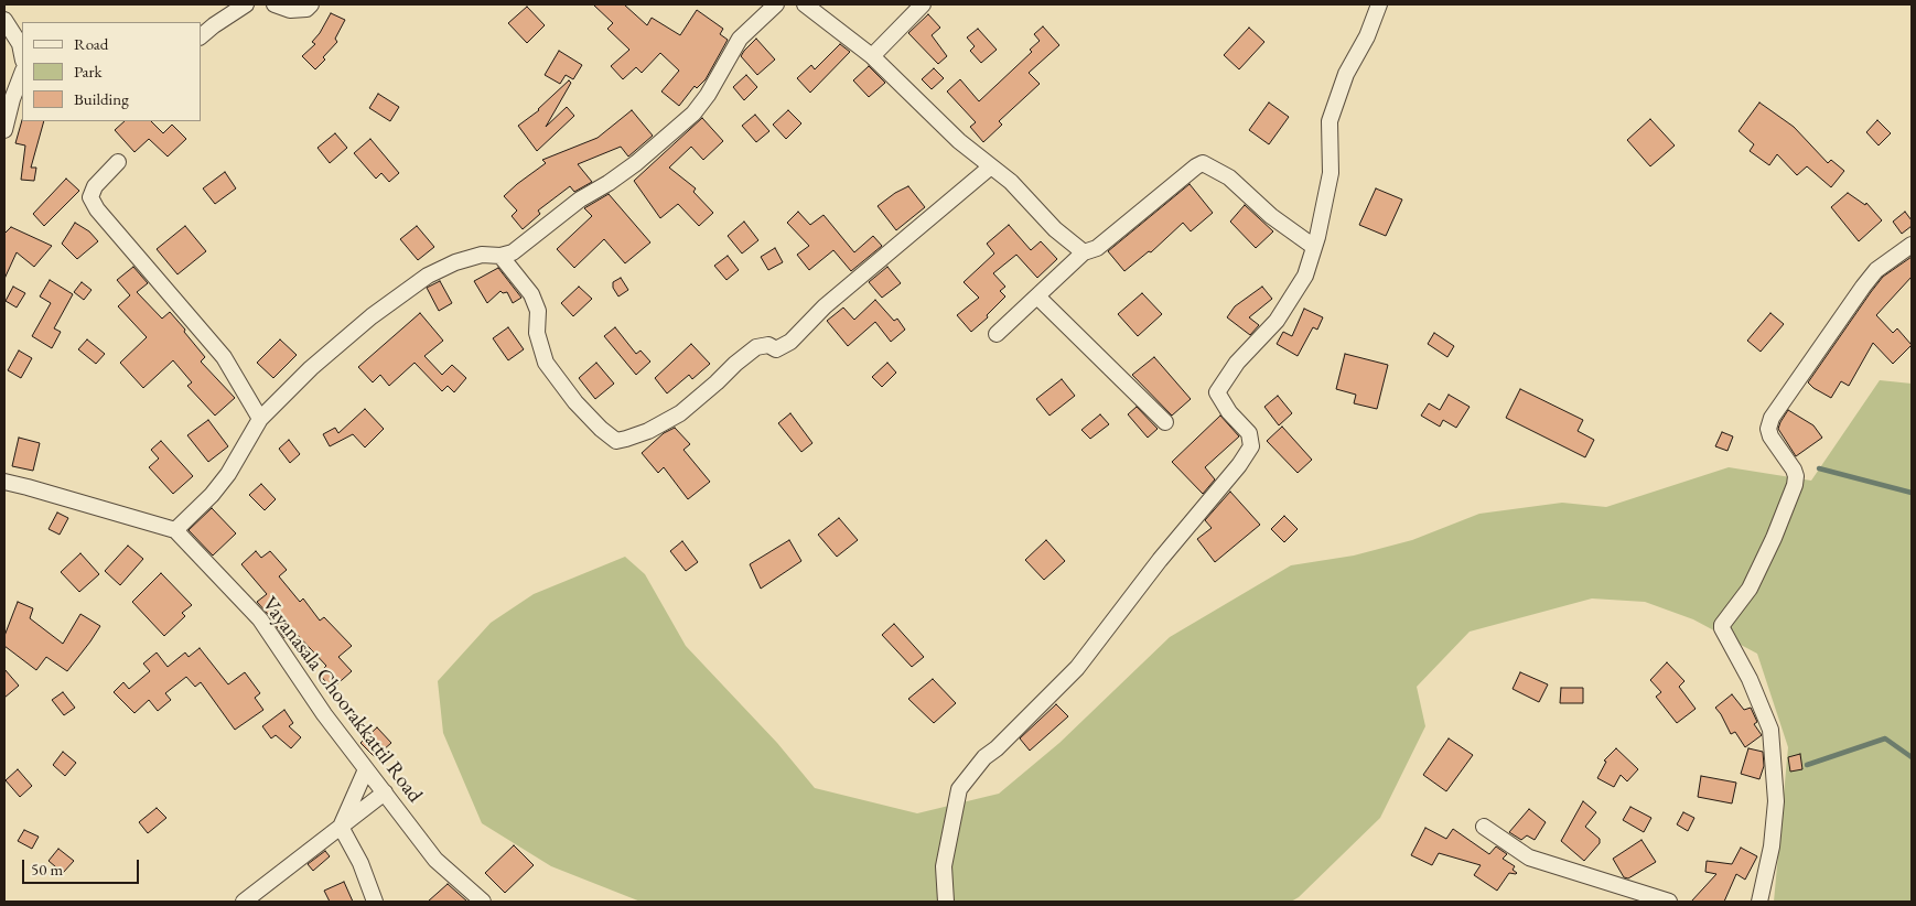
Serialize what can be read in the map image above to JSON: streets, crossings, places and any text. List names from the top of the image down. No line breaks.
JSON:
{"streets":{"street":["Vayanasala Choorakkattil Road"]},"legend":["Road","Park","Building"],"scale_bar":"50 m"}
